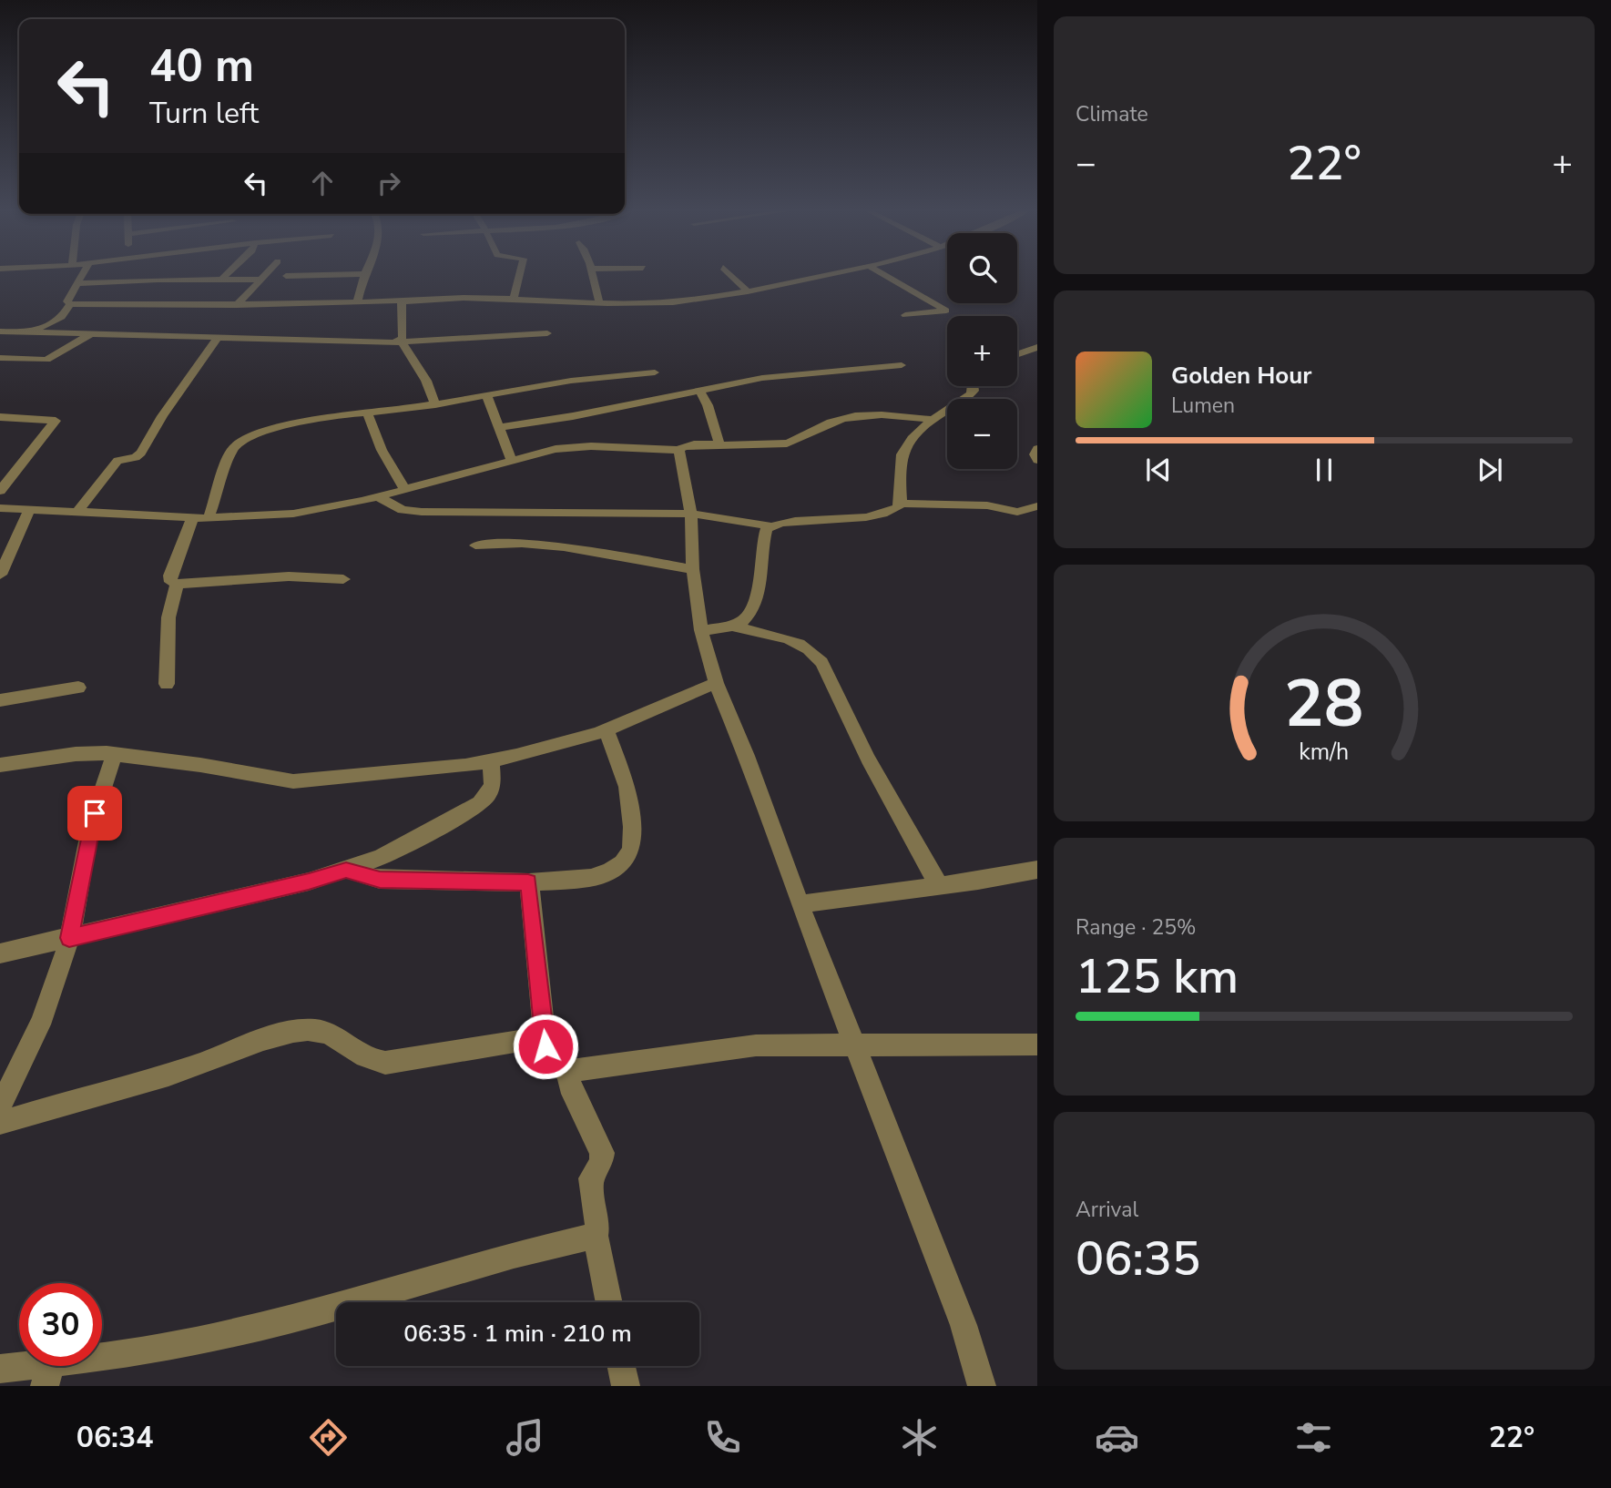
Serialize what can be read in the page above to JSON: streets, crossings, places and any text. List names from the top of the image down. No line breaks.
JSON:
{"page":{"tile":["Climate",["Range · 25%","125 km"],["Arrival","06:35"]],"turn":["40 m","Turn left"],"heat":["−","22°","+"],"map_buttons":["+","−"],"song":["Golden Hour","Lumen"],"limit":"30","trip":"06:35 · 1 min · 210 m","tabs":["06:34","22°"],"gauge":["28","km/h"]}}
